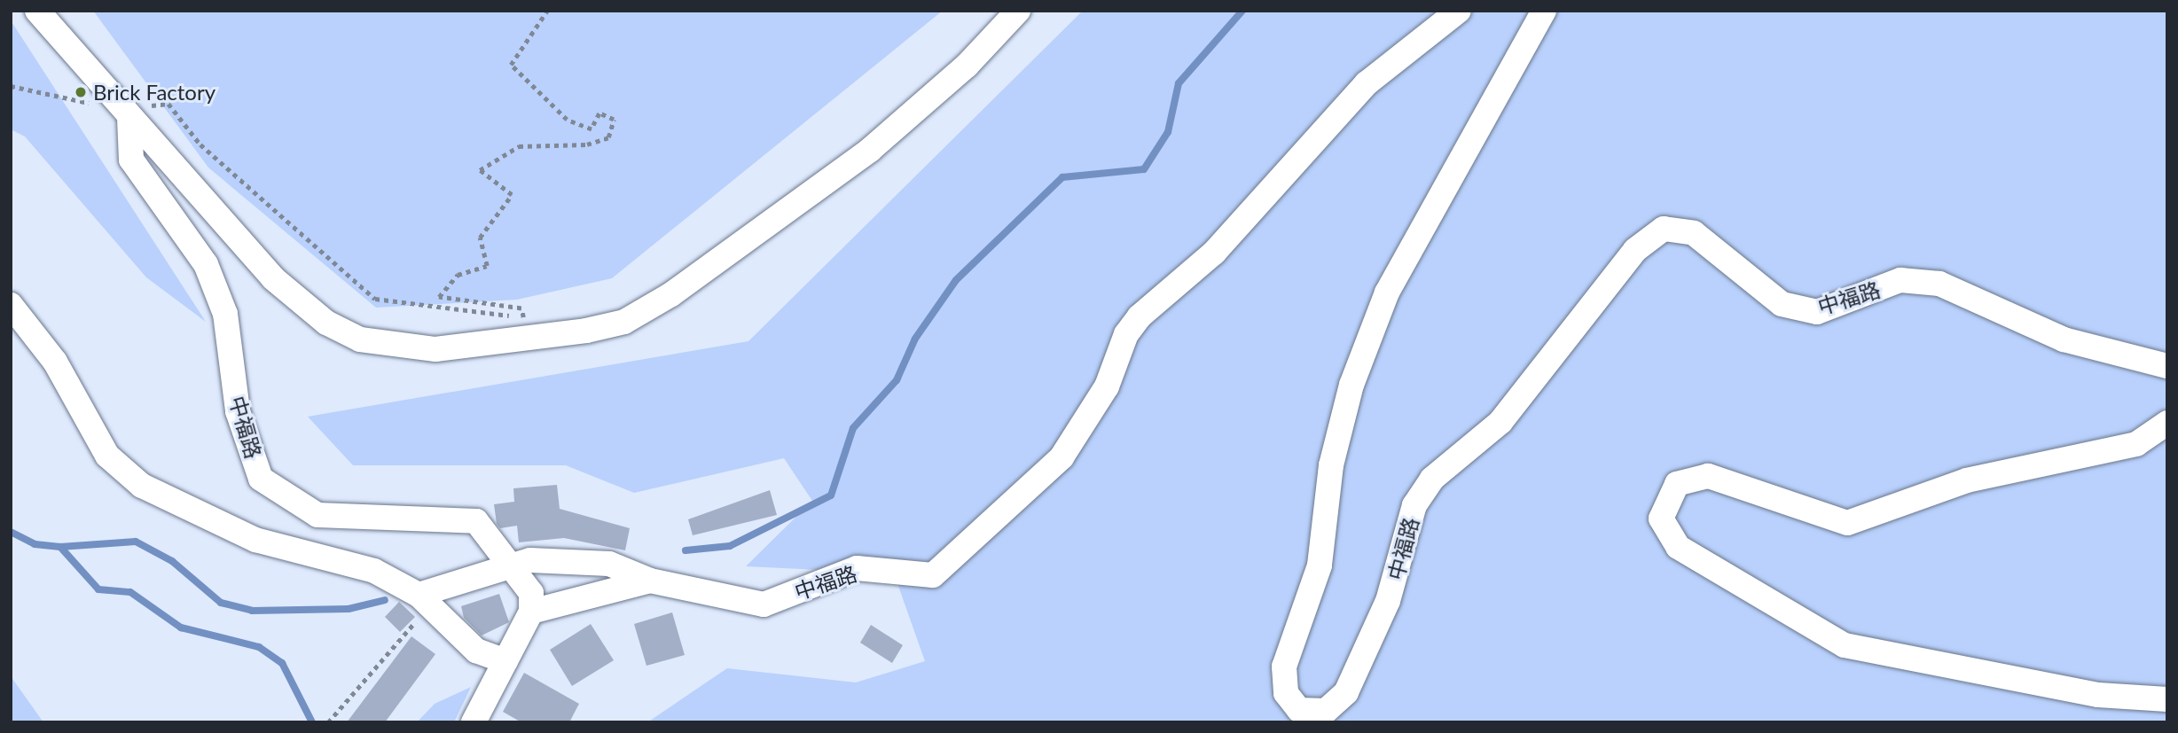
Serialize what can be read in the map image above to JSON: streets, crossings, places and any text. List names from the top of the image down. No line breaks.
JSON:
{"streets":{"street":["中福路"]},"places":["Brick Factory"]}
